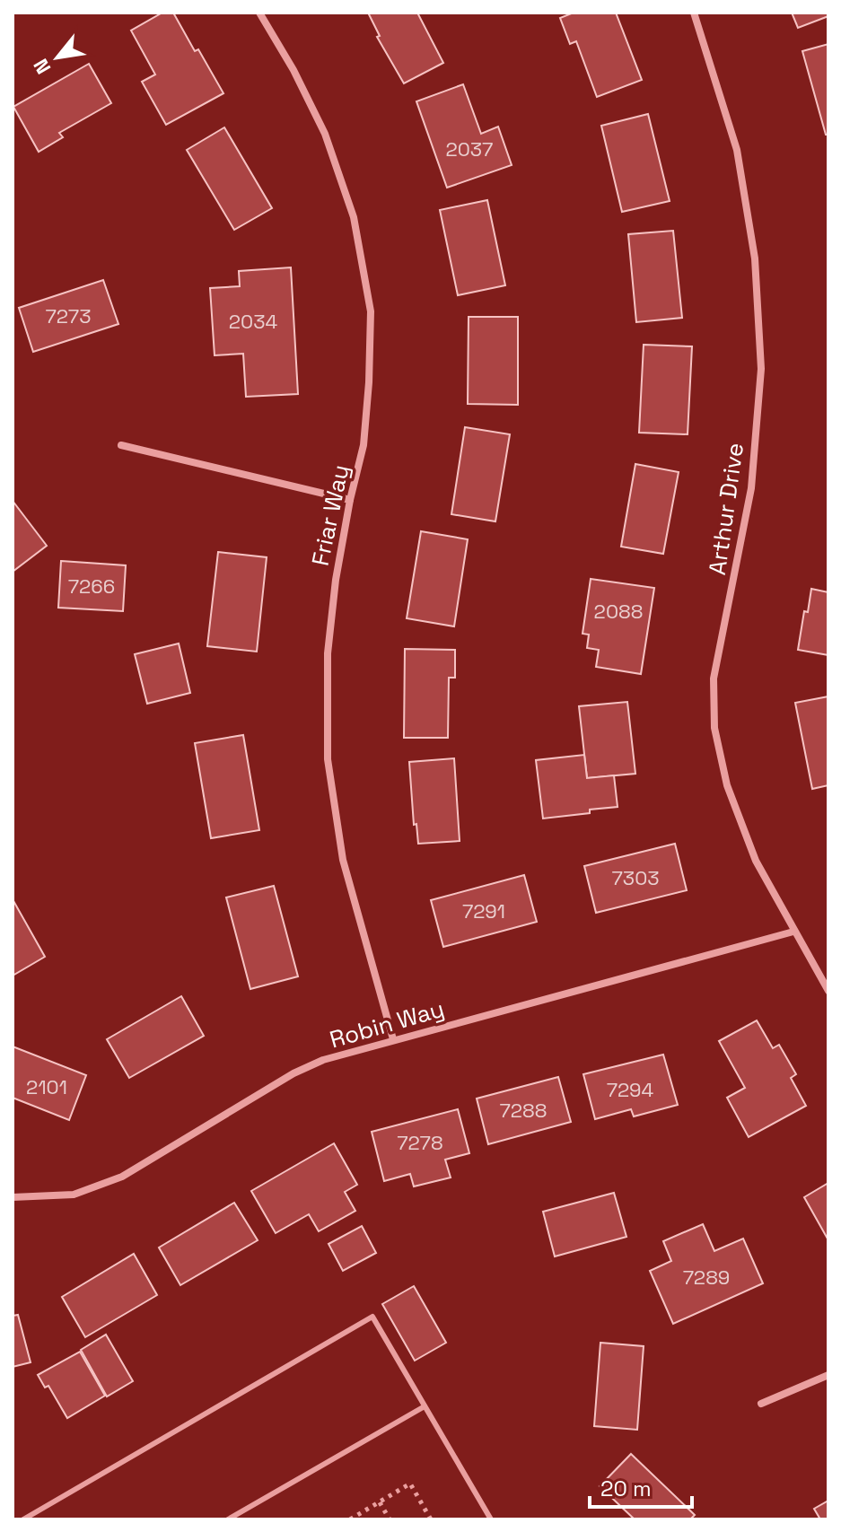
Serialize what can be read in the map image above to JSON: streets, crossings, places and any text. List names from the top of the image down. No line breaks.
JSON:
{"streets":{"street":["Arthur Drive","Friar Way","Robin Way"]},"crossings":[["Arthur Drive","Robin Way"],["Friar Way","Robin Way"]],"house_numbers":["2037","7273","2034","7266","2088","7303","7291","2101","7294","7288","7278","7289"],"scale_bar":"20 m","north":"bottom left"}
